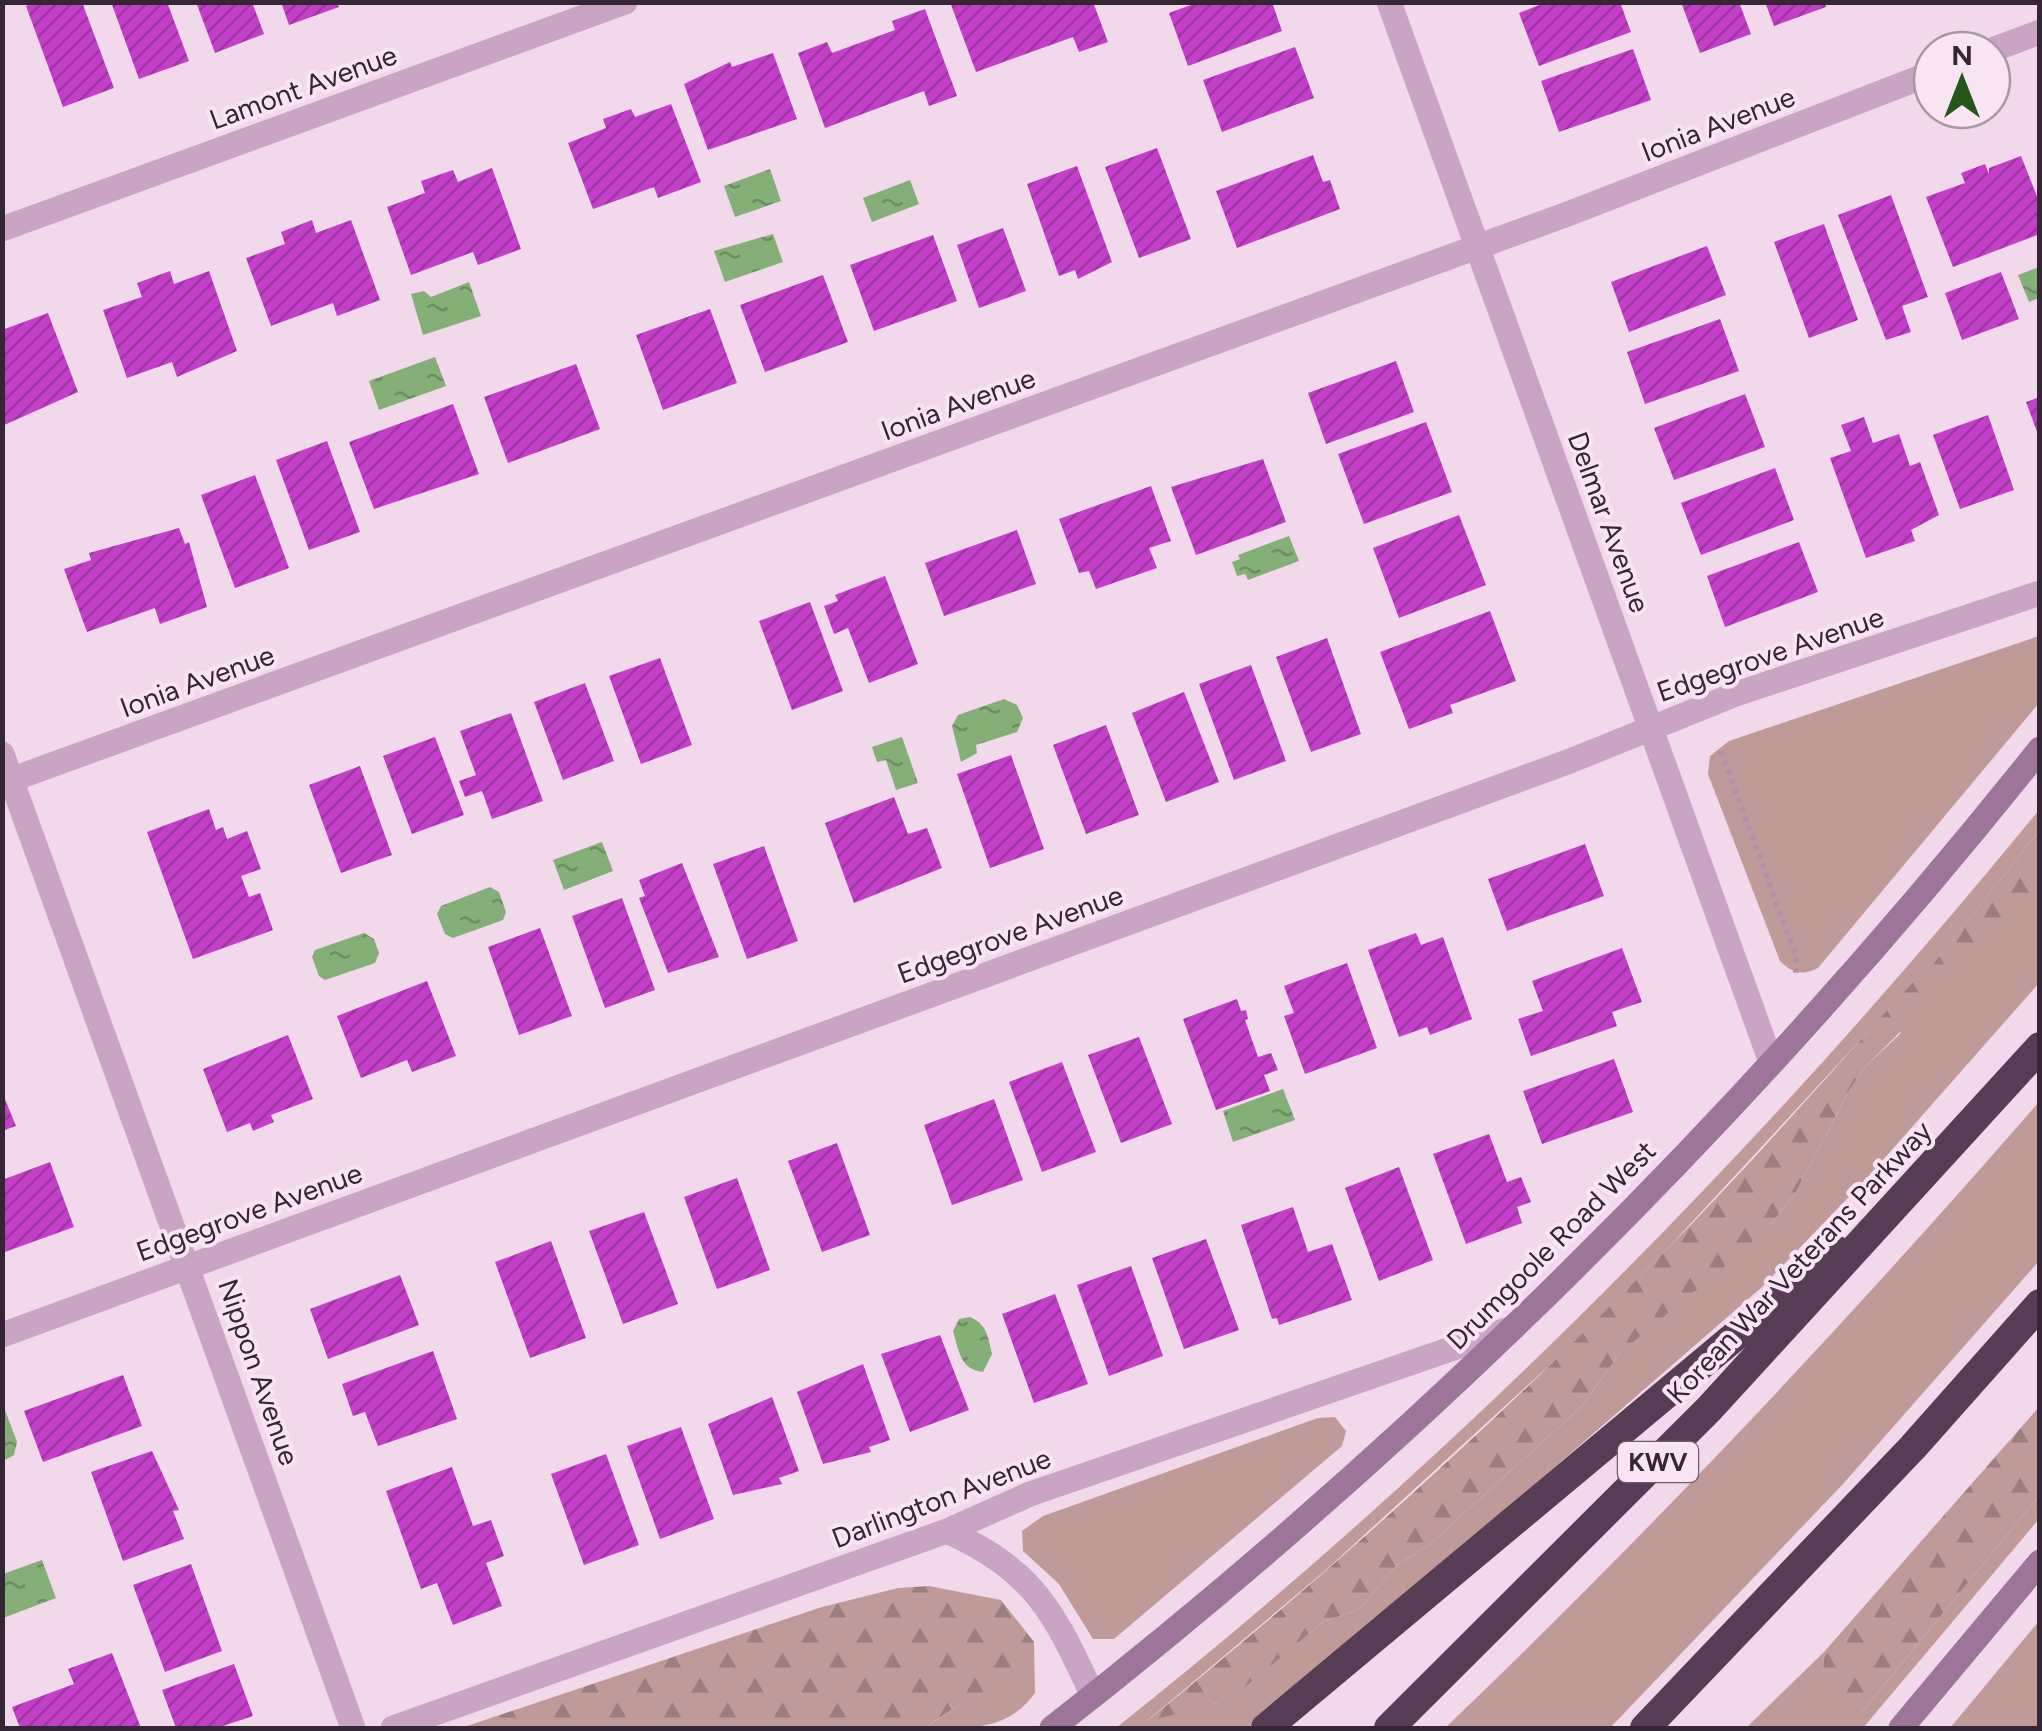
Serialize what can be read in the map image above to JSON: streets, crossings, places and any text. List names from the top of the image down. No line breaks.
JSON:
{"streets":{"highway":["Korean War Veterans Parkway","KWV"],"main road":["Drumgoole Road West"],"street":["Lamont Avenue","Ionia Avenue","Delmar Avenue","Edgegrove Avenue","Nippon Avenue","Darlington Avenue"]},"crossings":[["Ionia Avenue","Delmar Avenue"],["Ionia Avenue","Nippon Avenue"],["Delmar Avenue","Edgegrove Avenue"],["Delmar Avenue","Drumgoole Road West"],["Edgegrove Avenue","Nippon Avenue"],["Drumgoole Road West","Darlington Avenue"]],"north":"top"}
